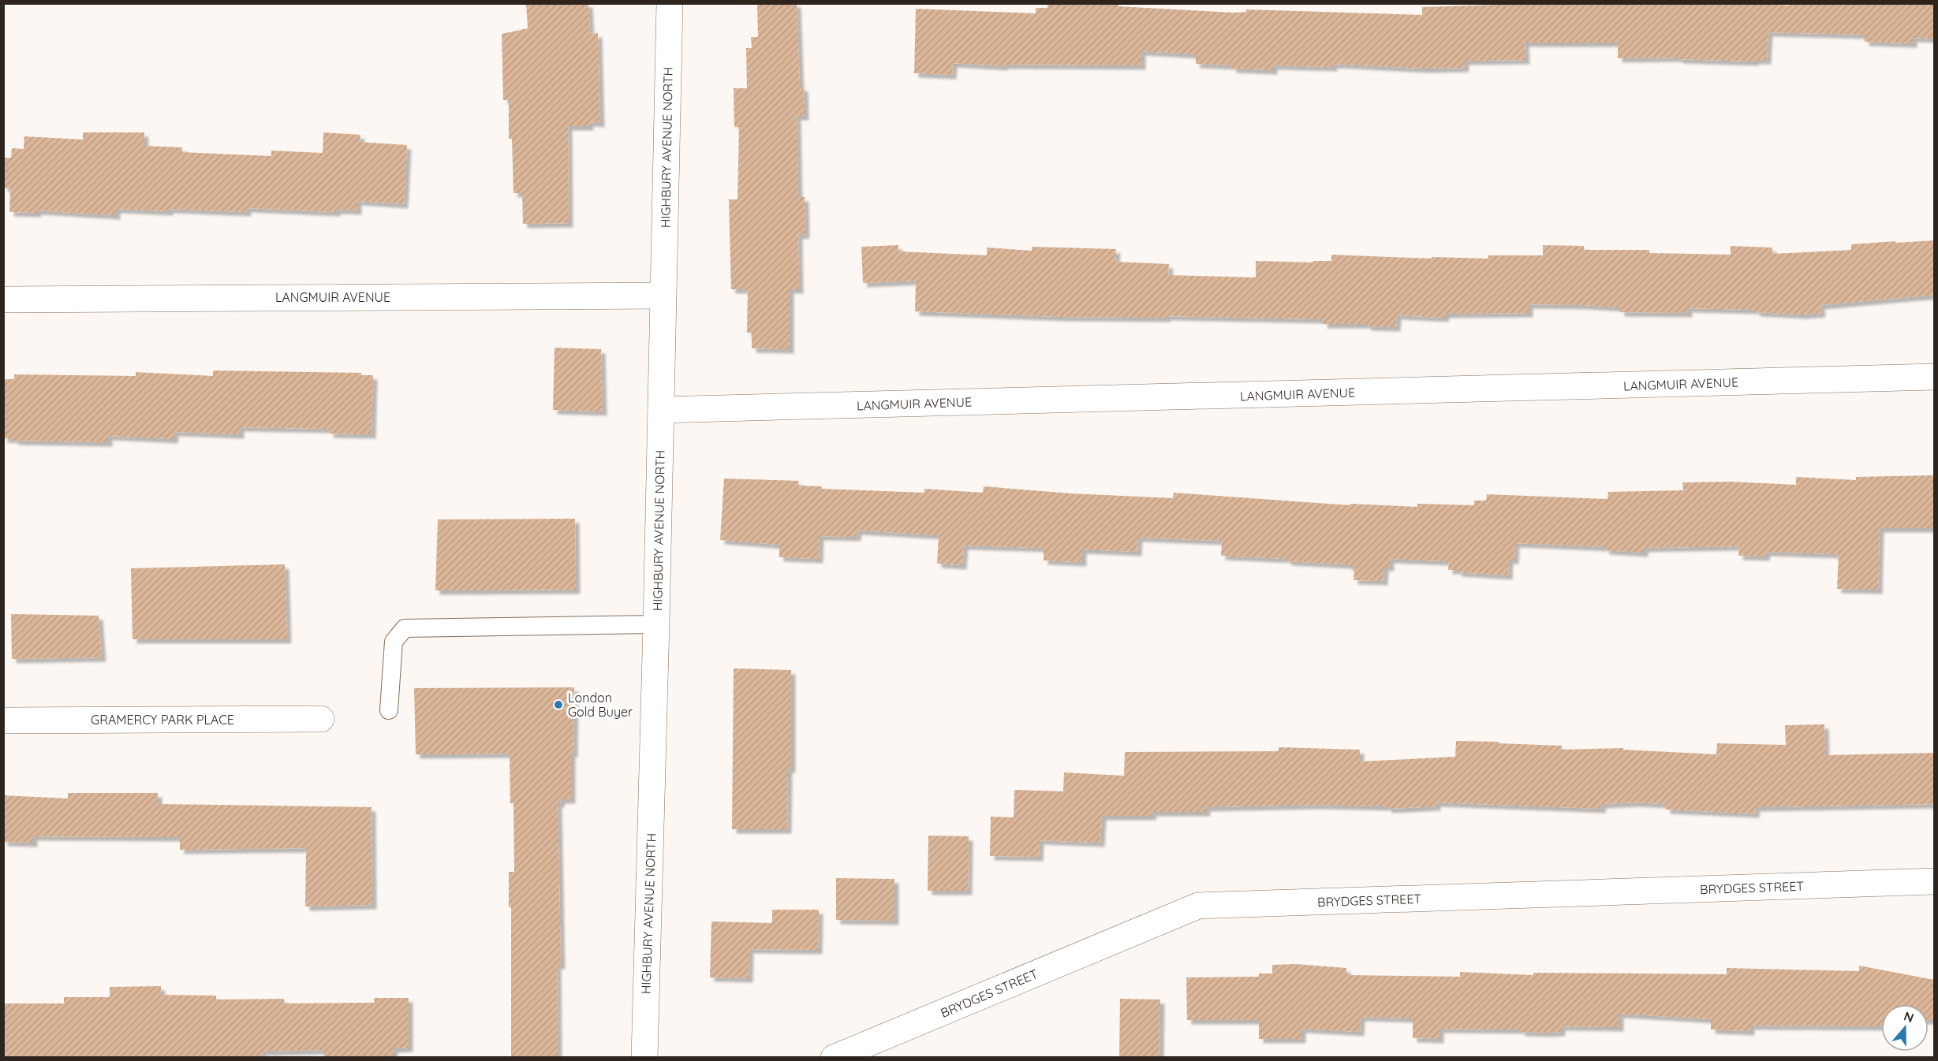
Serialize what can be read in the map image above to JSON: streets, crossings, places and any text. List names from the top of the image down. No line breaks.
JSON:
{"streets":{"street":["HIGHBURY AVENUE NORTH","LANGMUIR AVENUE","GRAMERCY PARK PLACE","BRYDGES STREET"]},"crossings":[["HIGHBURY AVENUE NORTH","LANGMUIR AVENUE"]],"places":["London Gold Buyer"],"north":"top"}
